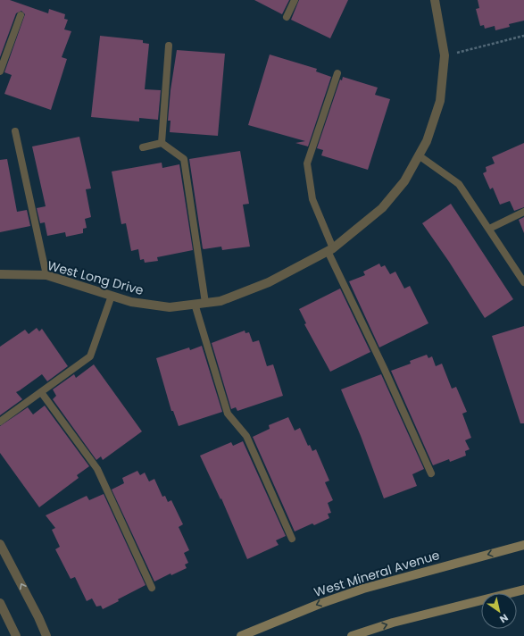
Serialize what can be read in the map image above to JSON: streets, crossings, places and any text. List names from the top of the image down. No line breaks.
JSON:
{"streets":{"main road":["West Mineral Avenue"],"street":["West Long Drive"]},"north":"bottom right"}
